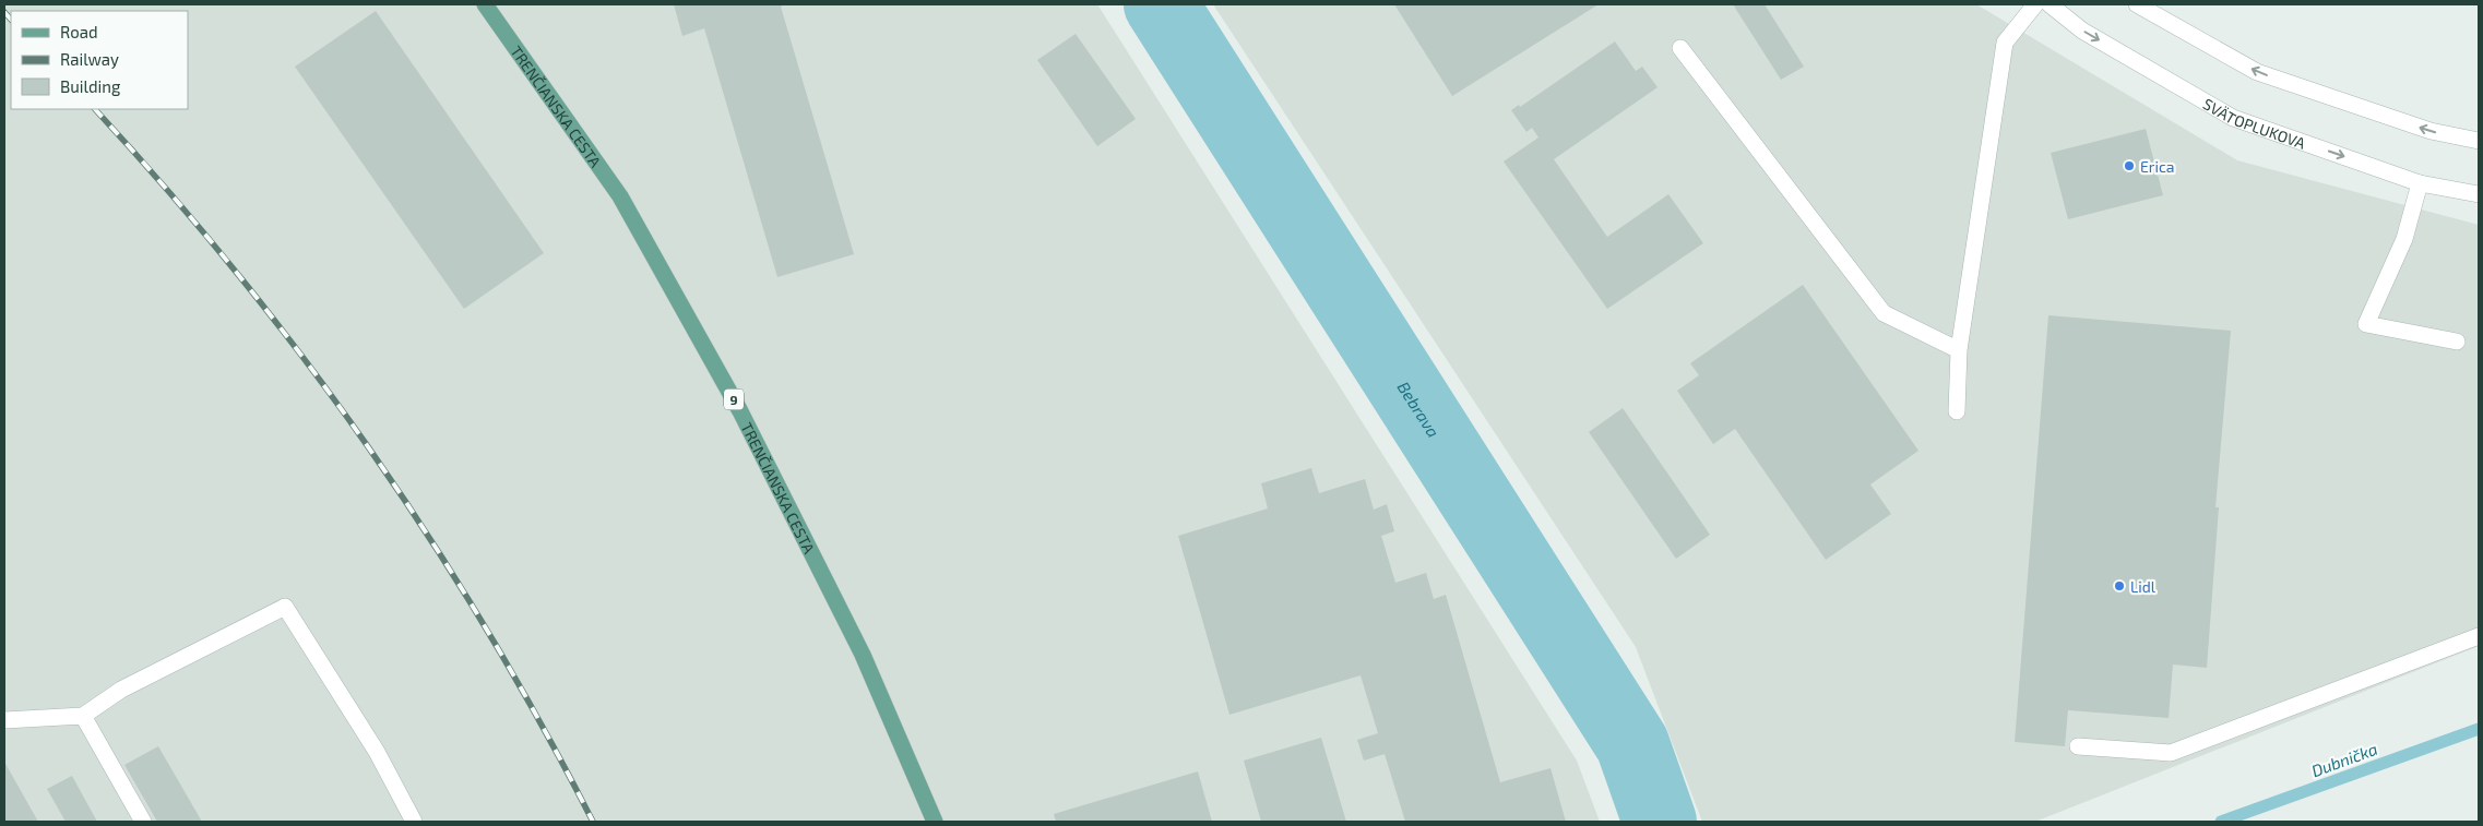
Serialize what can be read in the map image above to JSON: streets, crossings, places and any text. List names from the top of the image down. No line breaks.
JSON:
{"streets":{"main road":["TRENČIANSKA CESTA","9"],"street":["SVÄTOPLUKOVA"]},"water":["Bebrava","Dubnička"],"places":["Erica","Lidl"],"legend":["Road","Railway","Building"]}
